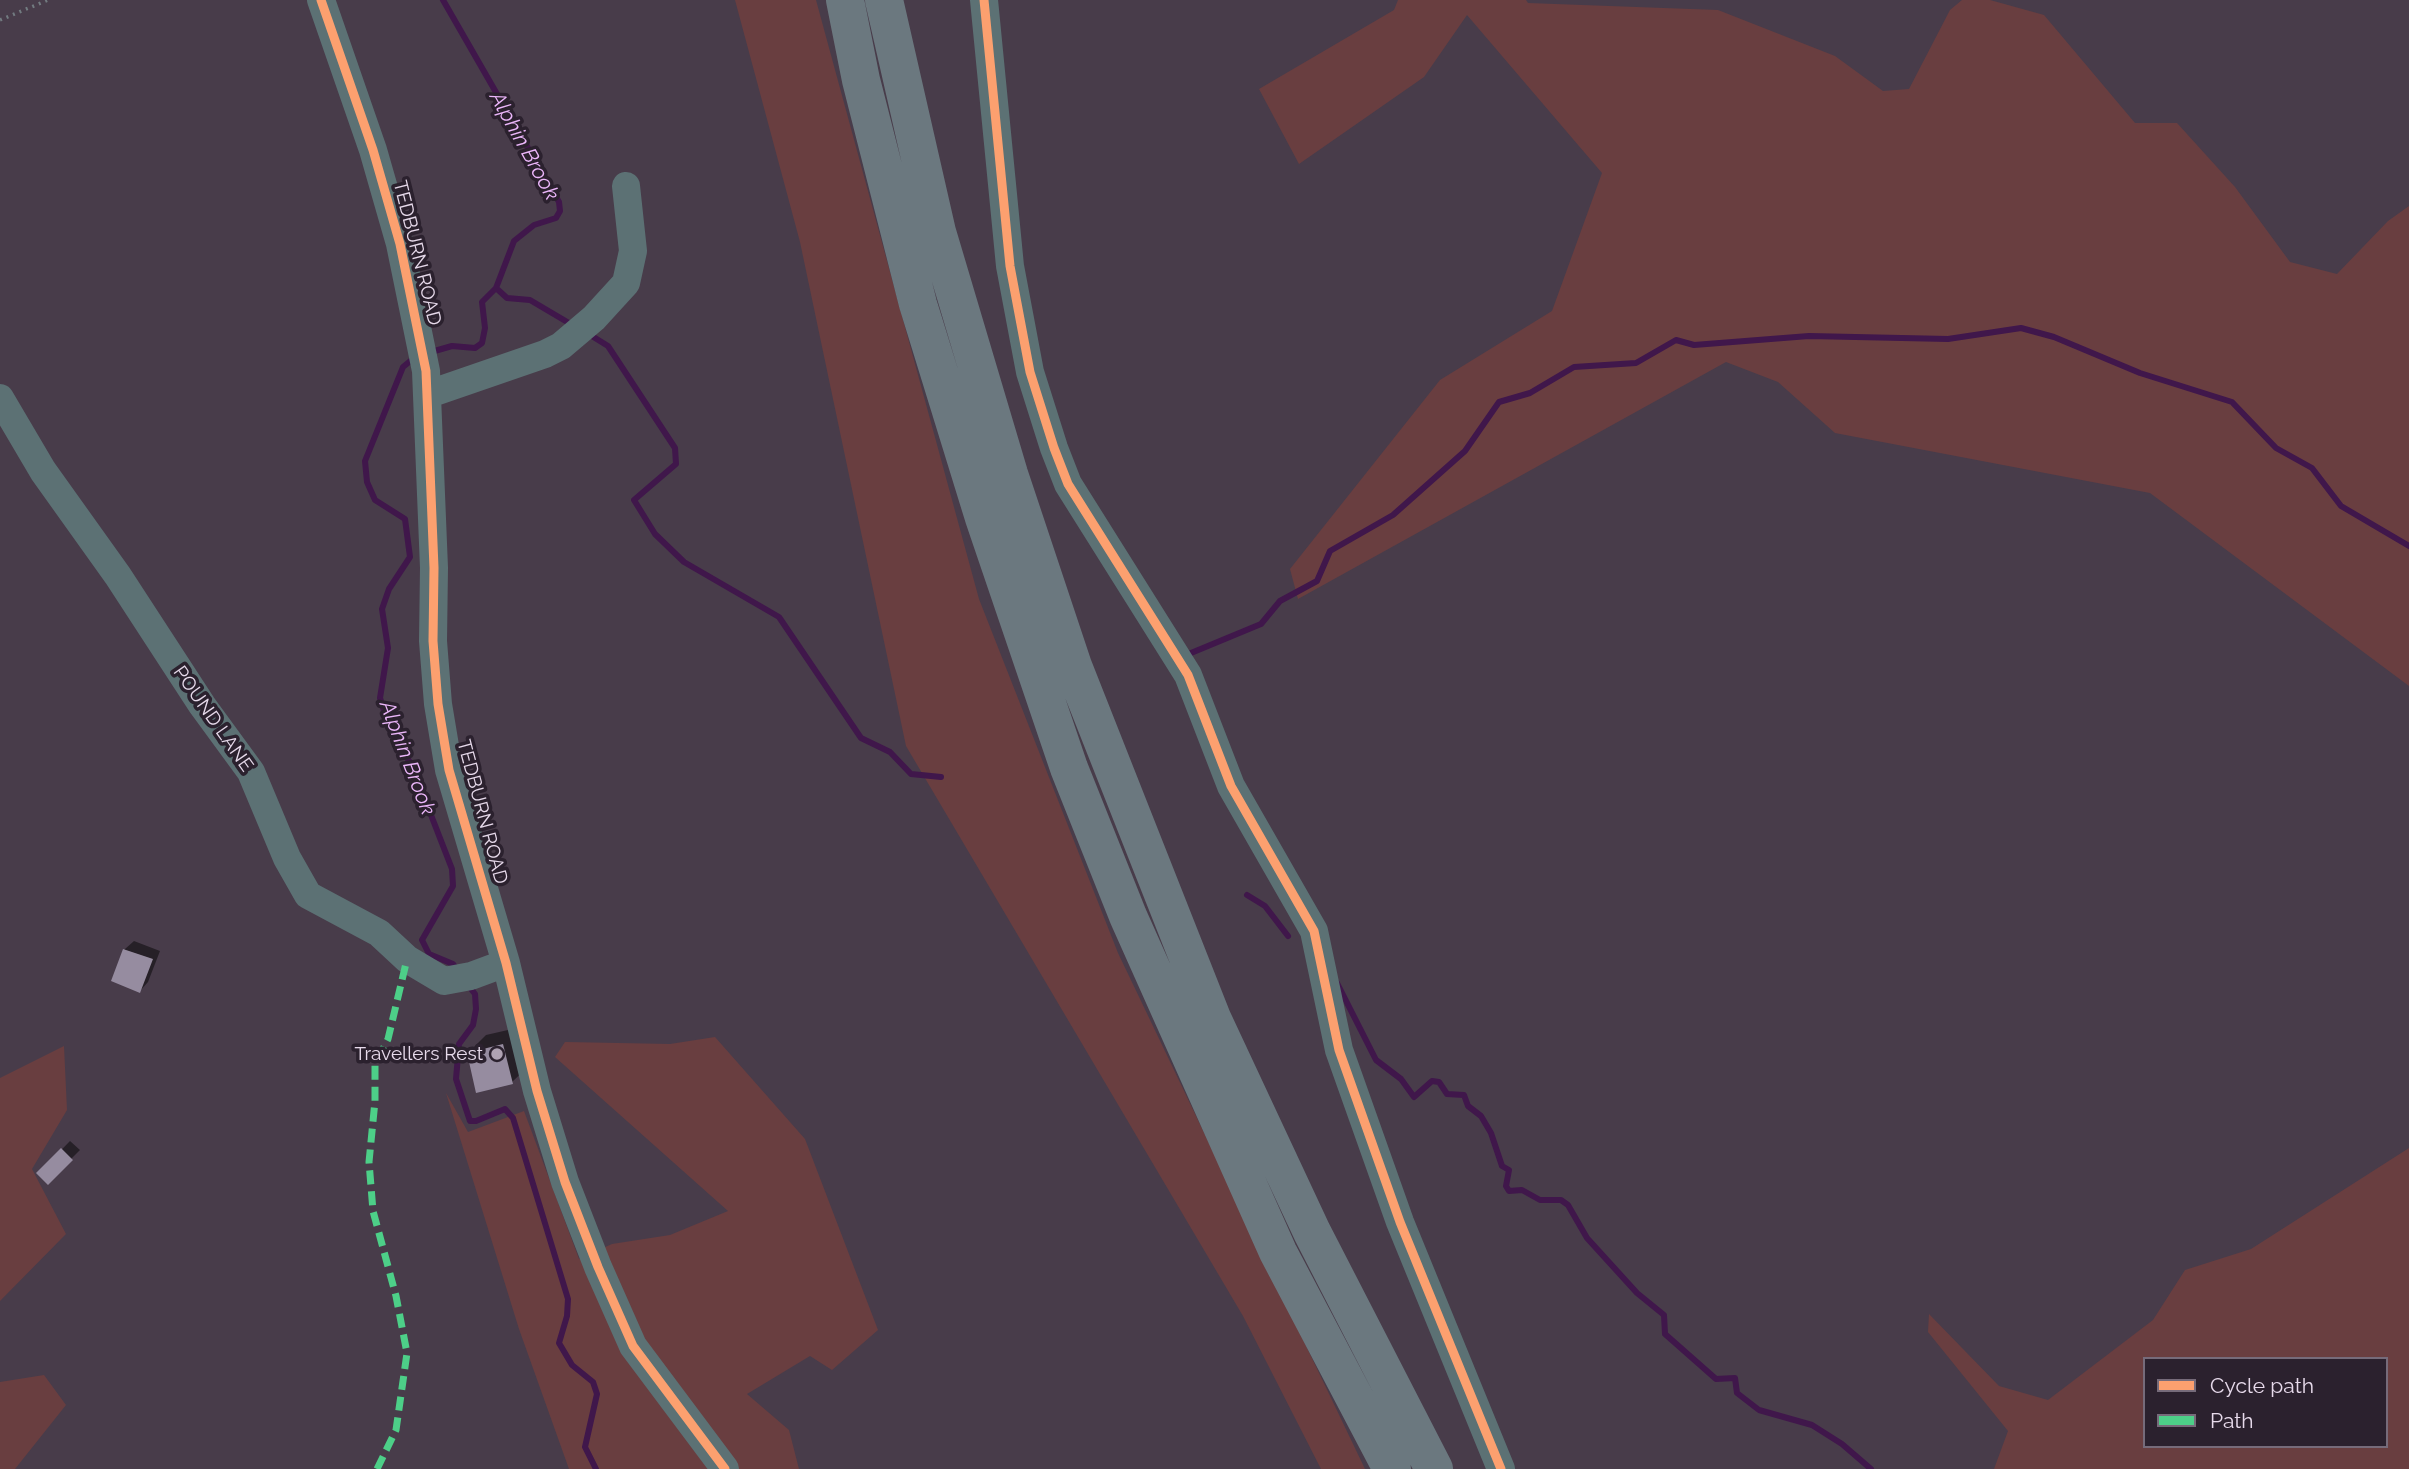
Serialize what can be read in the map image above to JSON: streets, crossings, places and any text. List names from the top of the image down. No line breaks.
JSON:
{"streets":{"street":["TEDBURN ROAD","POUND LANE"]},"crossings":[["TEDBURN ROAD","POUND LANE"]],"water":["Alphin Brook"],"places":["Travellers Rest"],"legend":["Cycle path","Path"]}
